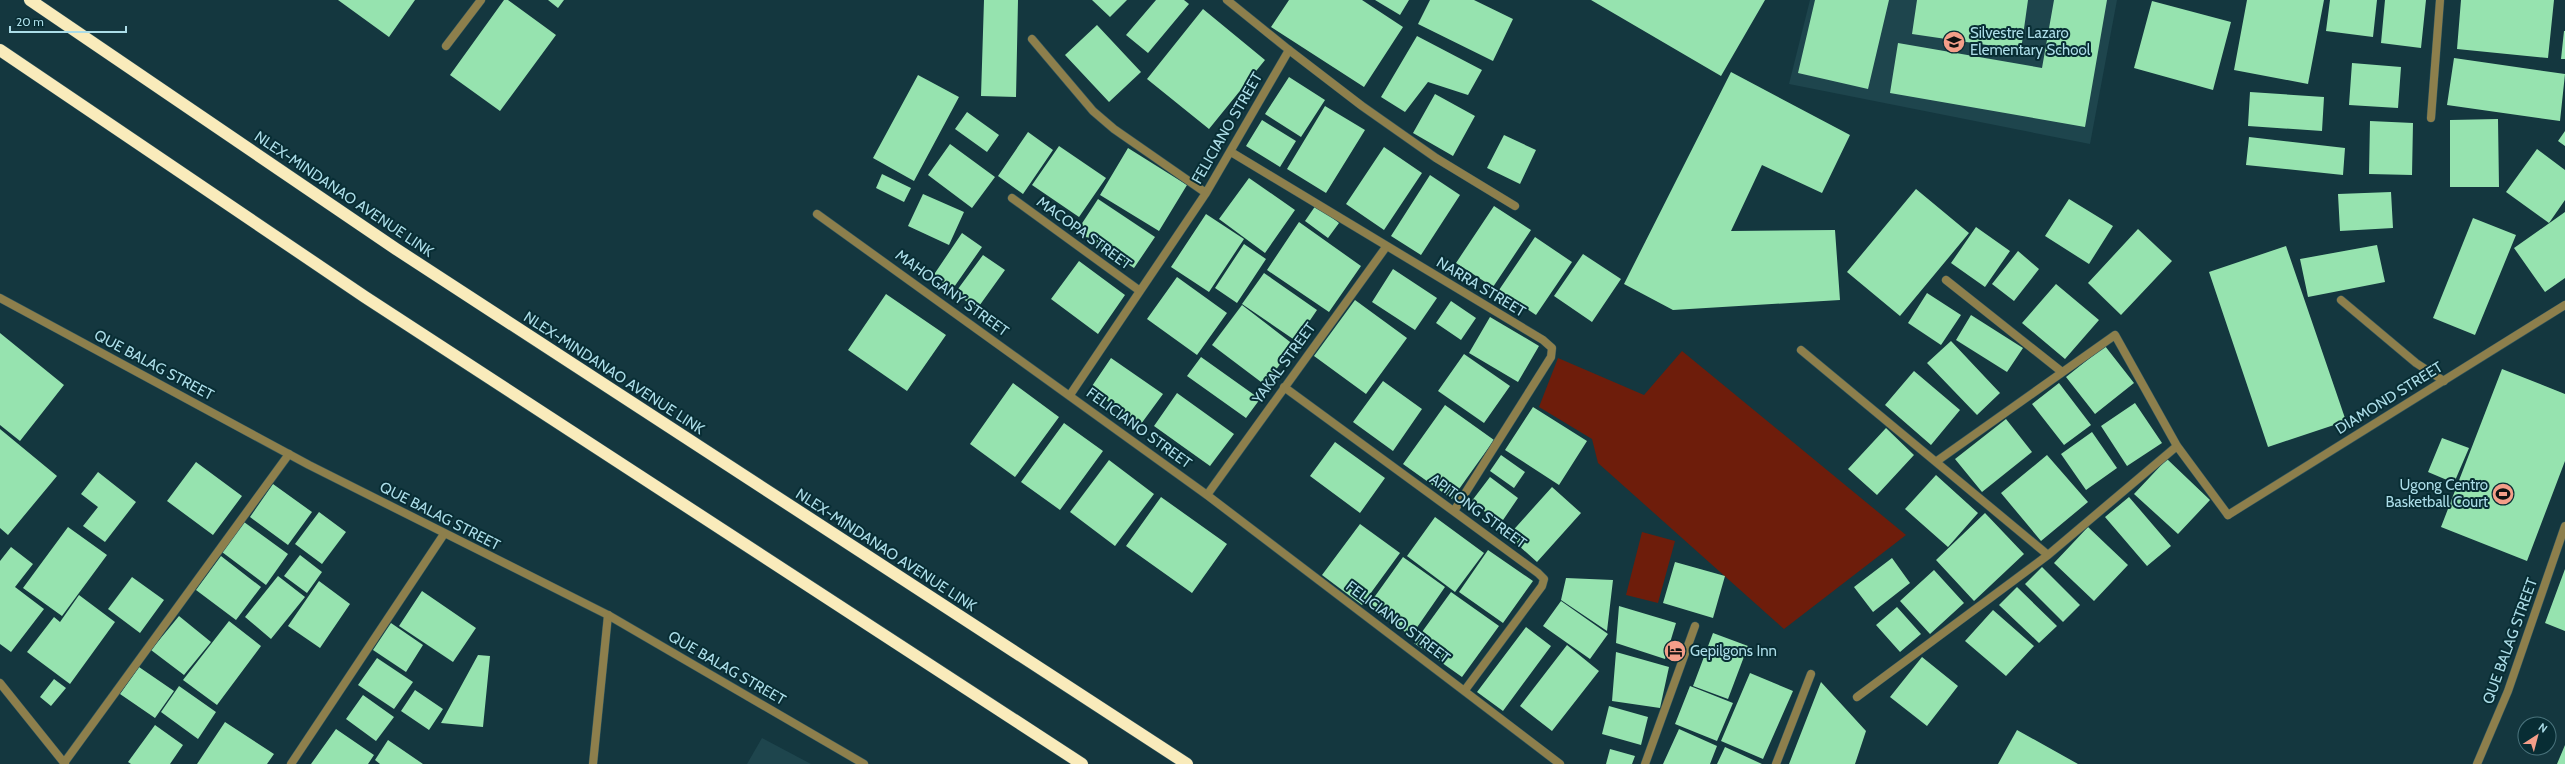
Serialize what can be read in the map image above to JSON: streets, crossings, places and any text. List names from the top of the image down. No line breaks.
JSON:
{"streets":{"highway":["NLEX-MINDANAO AVENUE LINK"],"street":["FELICIANO STREET","MACOPA STREET","NARRA STREET","MAHOGANY STREET","YAKAL STREET","QUE BALAG STREET","DIAMOND STREET","APITONG STREET"]},"crossings":[["FELICIANO STREET","MACOPA STREET"],["FELICIANO STREET","NARRA STREET"],["FELICIANO STREET","MAHOGANY STREET"],["FELICIANO STREET","YAKAL STREET"],["FELICIANO STREET","APITONG STREET"],["NARRA STREET","YAKAL STREET"],["NARRA STREET","APITONG STREET"],["YAKAL STREET","APITONG STREET"]],"places":{"school or university":["Silvestre Lazaro Elementary School"],"sports":["Ugong Centro Basketball Court"],"hotel":["Gepilgons Inn"]},"scale_bar":"20 m","north":"top right"}
